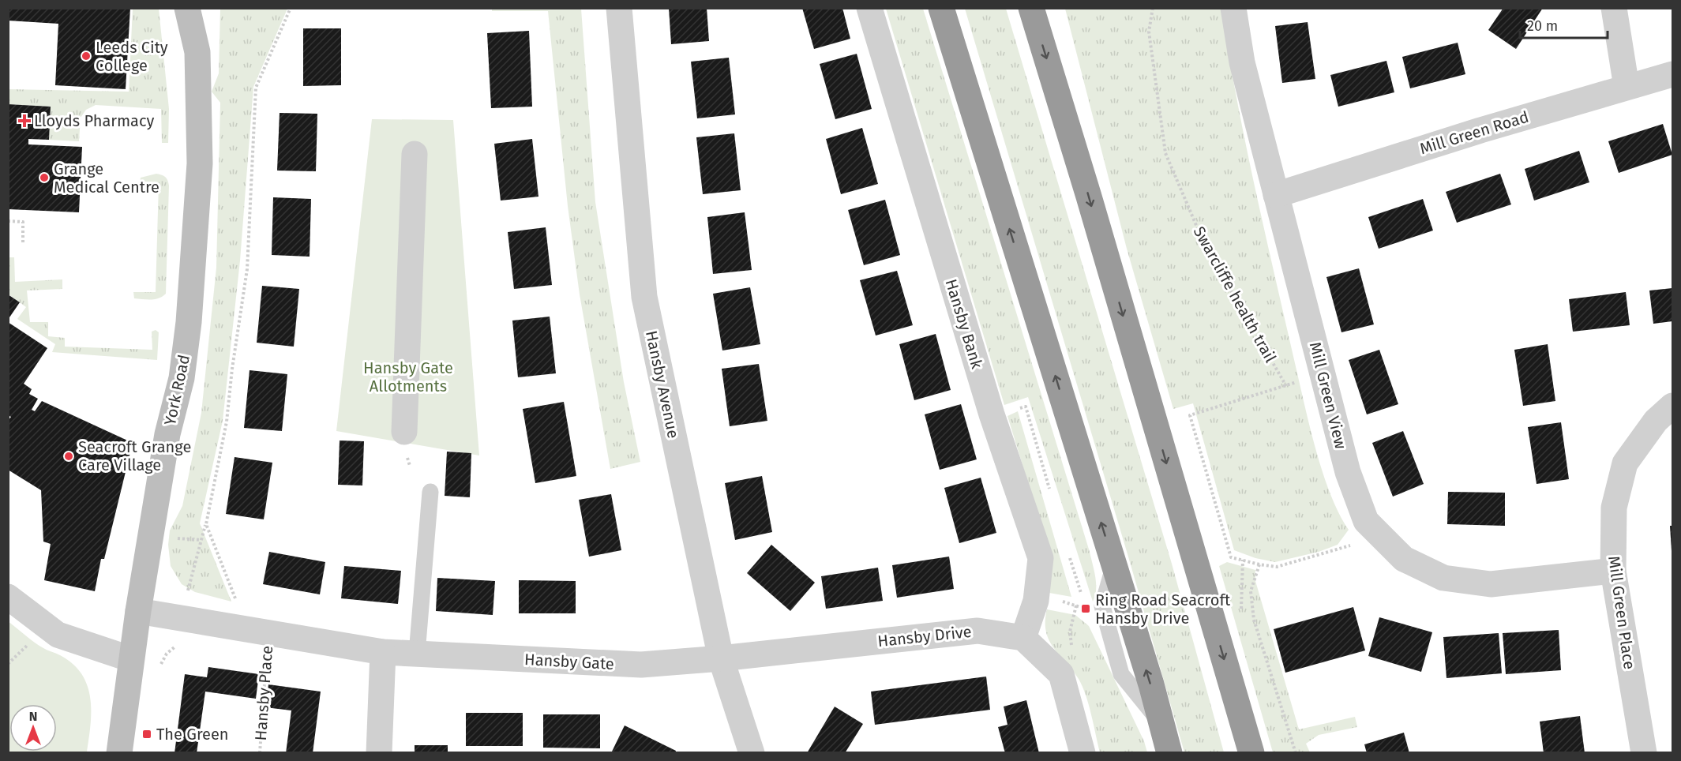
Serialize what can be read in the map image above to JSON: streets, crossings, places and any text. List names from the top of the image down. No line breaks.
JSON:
{"streets":{"street":["Mill Green Road","Hansby Bank","Hansby Avenue","York Road","Mill Green View","Mill Green Place","Hansby Drive","Hansby Gate"],"path":["Swarcliffe health trail","Hansby Place"]},"crossings":[["Mill Green Road","Mill Green View"],["Hansby Bank","Hansby Drive"],["Hansby Avenue","Hansby Drive"],["Hansby Avenue","Hansby Gate"],["York Road","Hansby Gate"],["Mill Green View","Mill Green Place"],["Hansby Drive","Hansby Gate"],["Hansby Gate","Hansby Place"]],"parks":["Hansby Gate Allotments"],"places":{"other":["Leeds City College","Grange Medical Centre","Seacroft Grange Care Village"],"health":["Lloyds Pharmacy"],"transit":["Ring Road Seacroft Hansby Drive","The Green"]},"scale_bar":"20 m","north":"top"}
